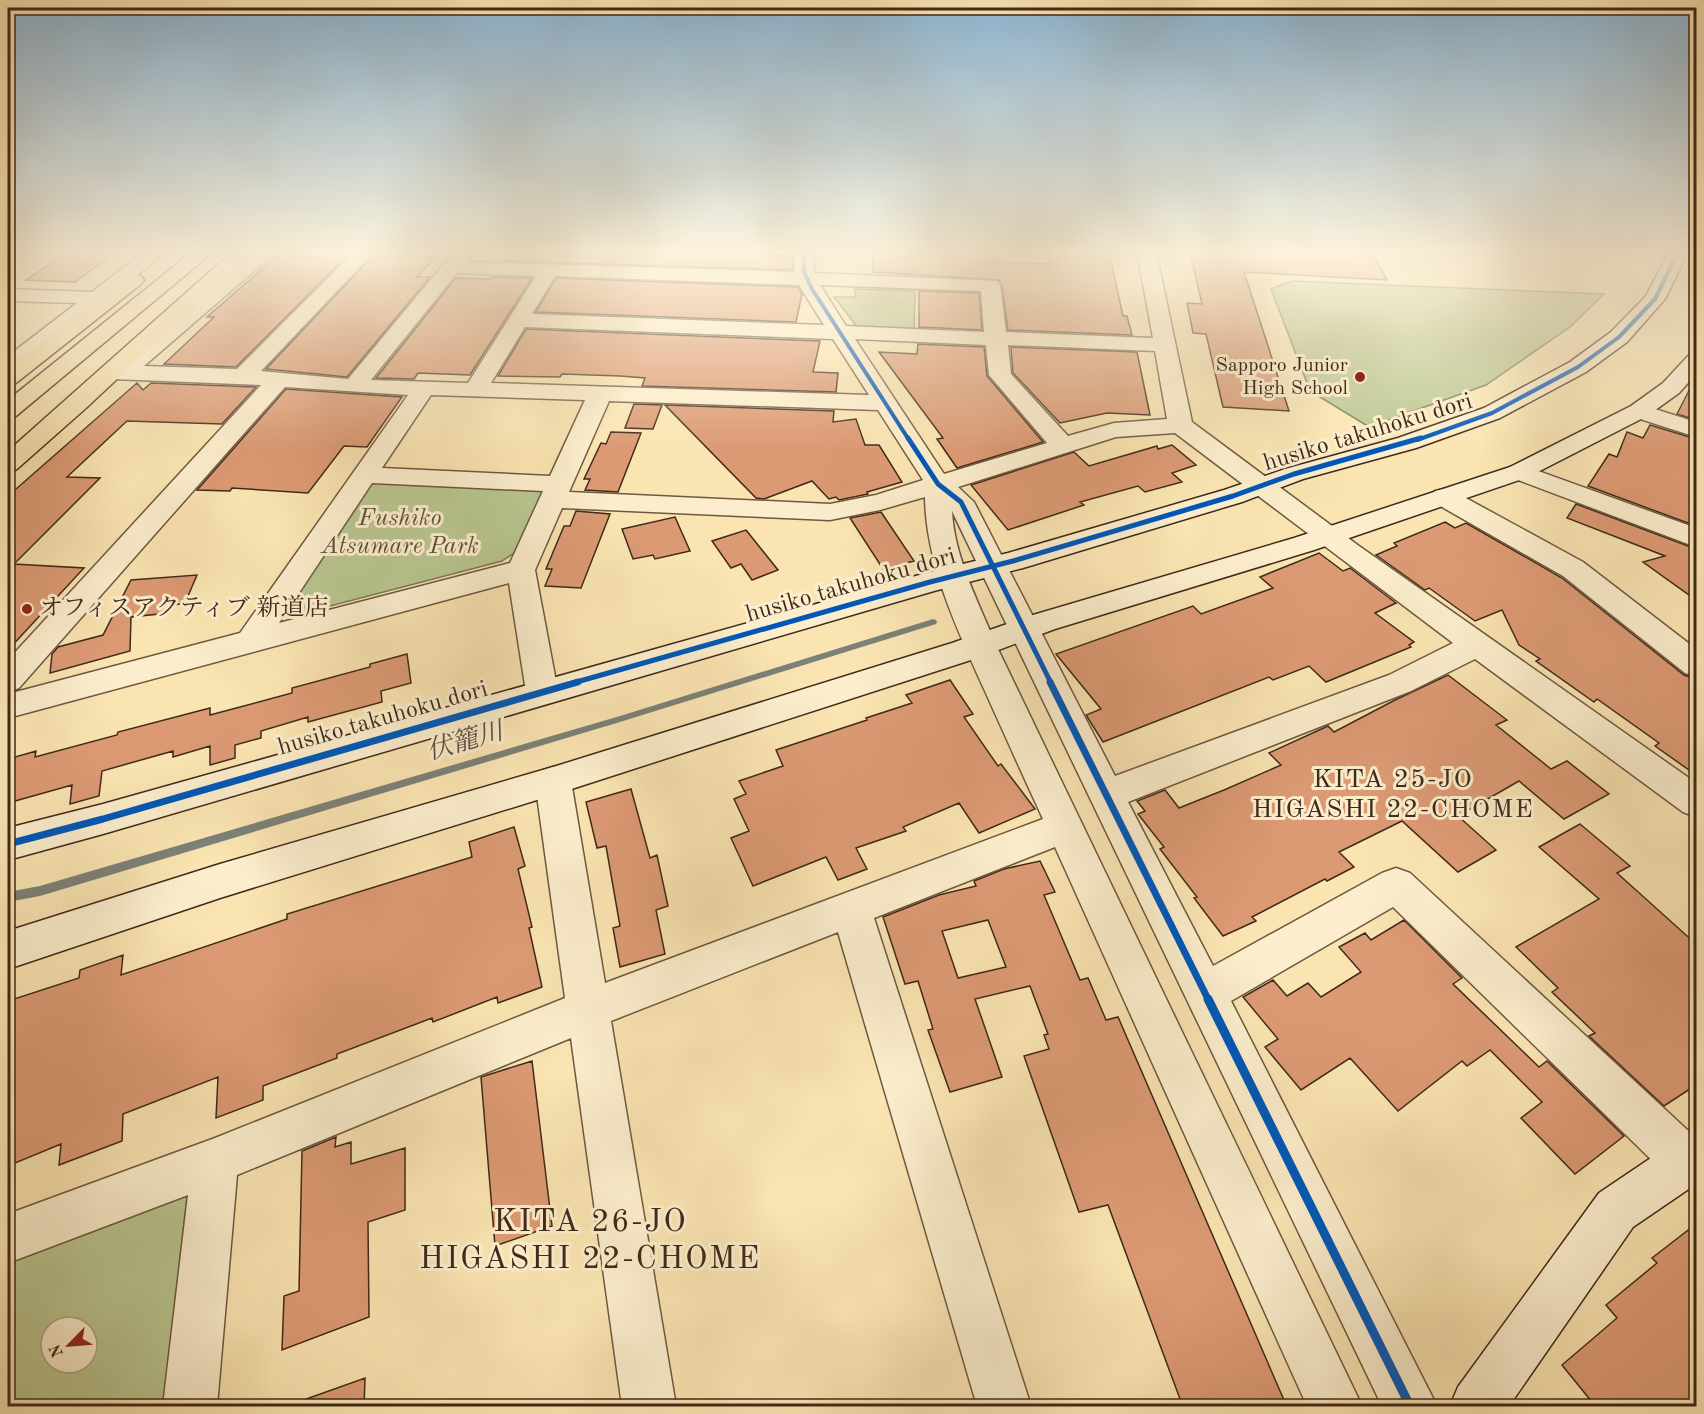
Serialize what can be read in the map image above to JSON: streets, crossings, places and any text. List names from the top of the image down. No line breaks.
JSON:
{"streets":{"street":["husiko takuhoku dori"]},"districts":["KITA 25-JO HIGASHI 22-CHOME","KITA 26-JO HIGASHI 22-CHOME"],"water":["伏籠川"],"parks":["Fushiko Atsumare Park"],"places":["Sapporo Junior High School","オフィスアクティブ 新道店"],"north":"bottom left"}
